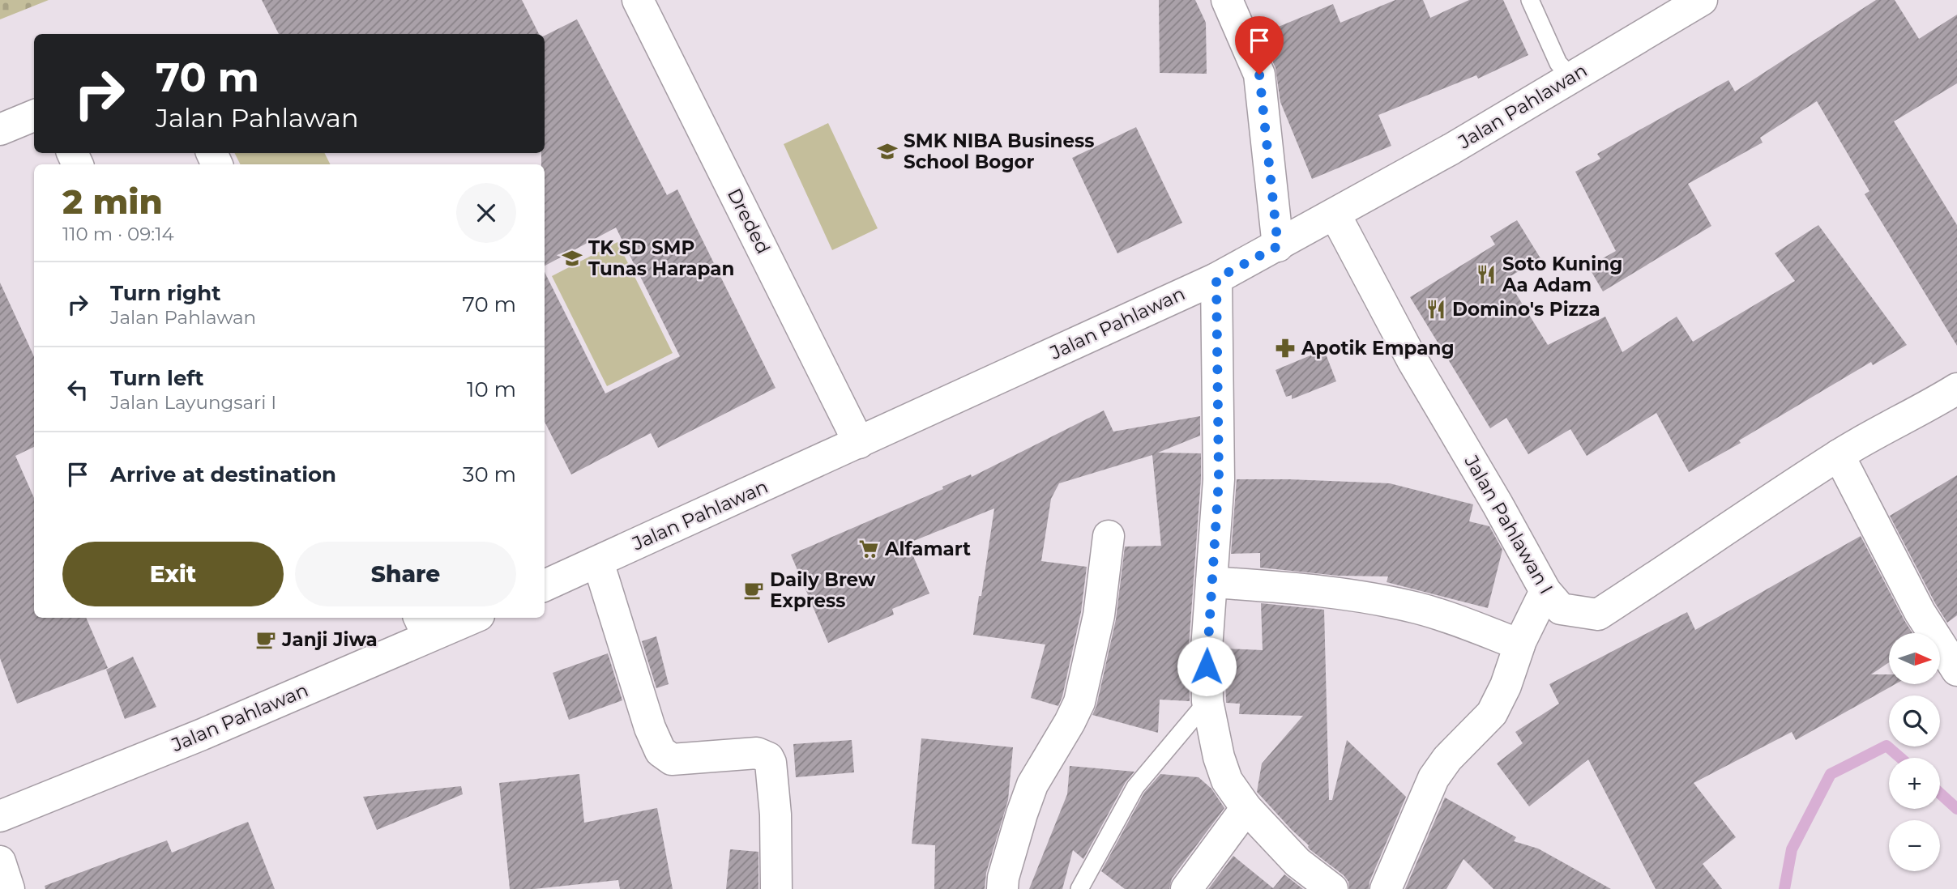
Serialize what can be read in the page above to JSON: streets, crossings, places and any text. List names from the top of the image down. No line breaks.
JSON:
{"streets":{"street":["Jalan Pahlawan","Dreded","Jalan Pahlawan I"]},"crossings":[["Jalan Pahlawan","Dreded"],["Jalan Pahlawan","Jalan Pahlawan I"]],"places":{"school or university":["SMK NIBA Business School Bogor","TK SD SMP Tunas Harapan"],"restaurant":["Soto Kuning Aa Adam","Domino's Pizza"],"pharmacy":["Apotik Empang"],"supermarket":["Alfamart"],"cafe":["Daily Brew Express","Janji Jiwa"]},"north":"right","page":{"turn":["70 m","Jalan Pahlawan"],"heading":["2 min","110 m · 09:14"],"list":[{"name":"Turn right","note":"Jalan Pahlawan","value":"70 m"},{"name":"Turn left","note":"Jalan Layungsari I","value":"10 m"},{"name":"Arrive at destination","value":"30 m"}],"buttons":["Exit","Share"],"map_buttons":["+","−"]}}
